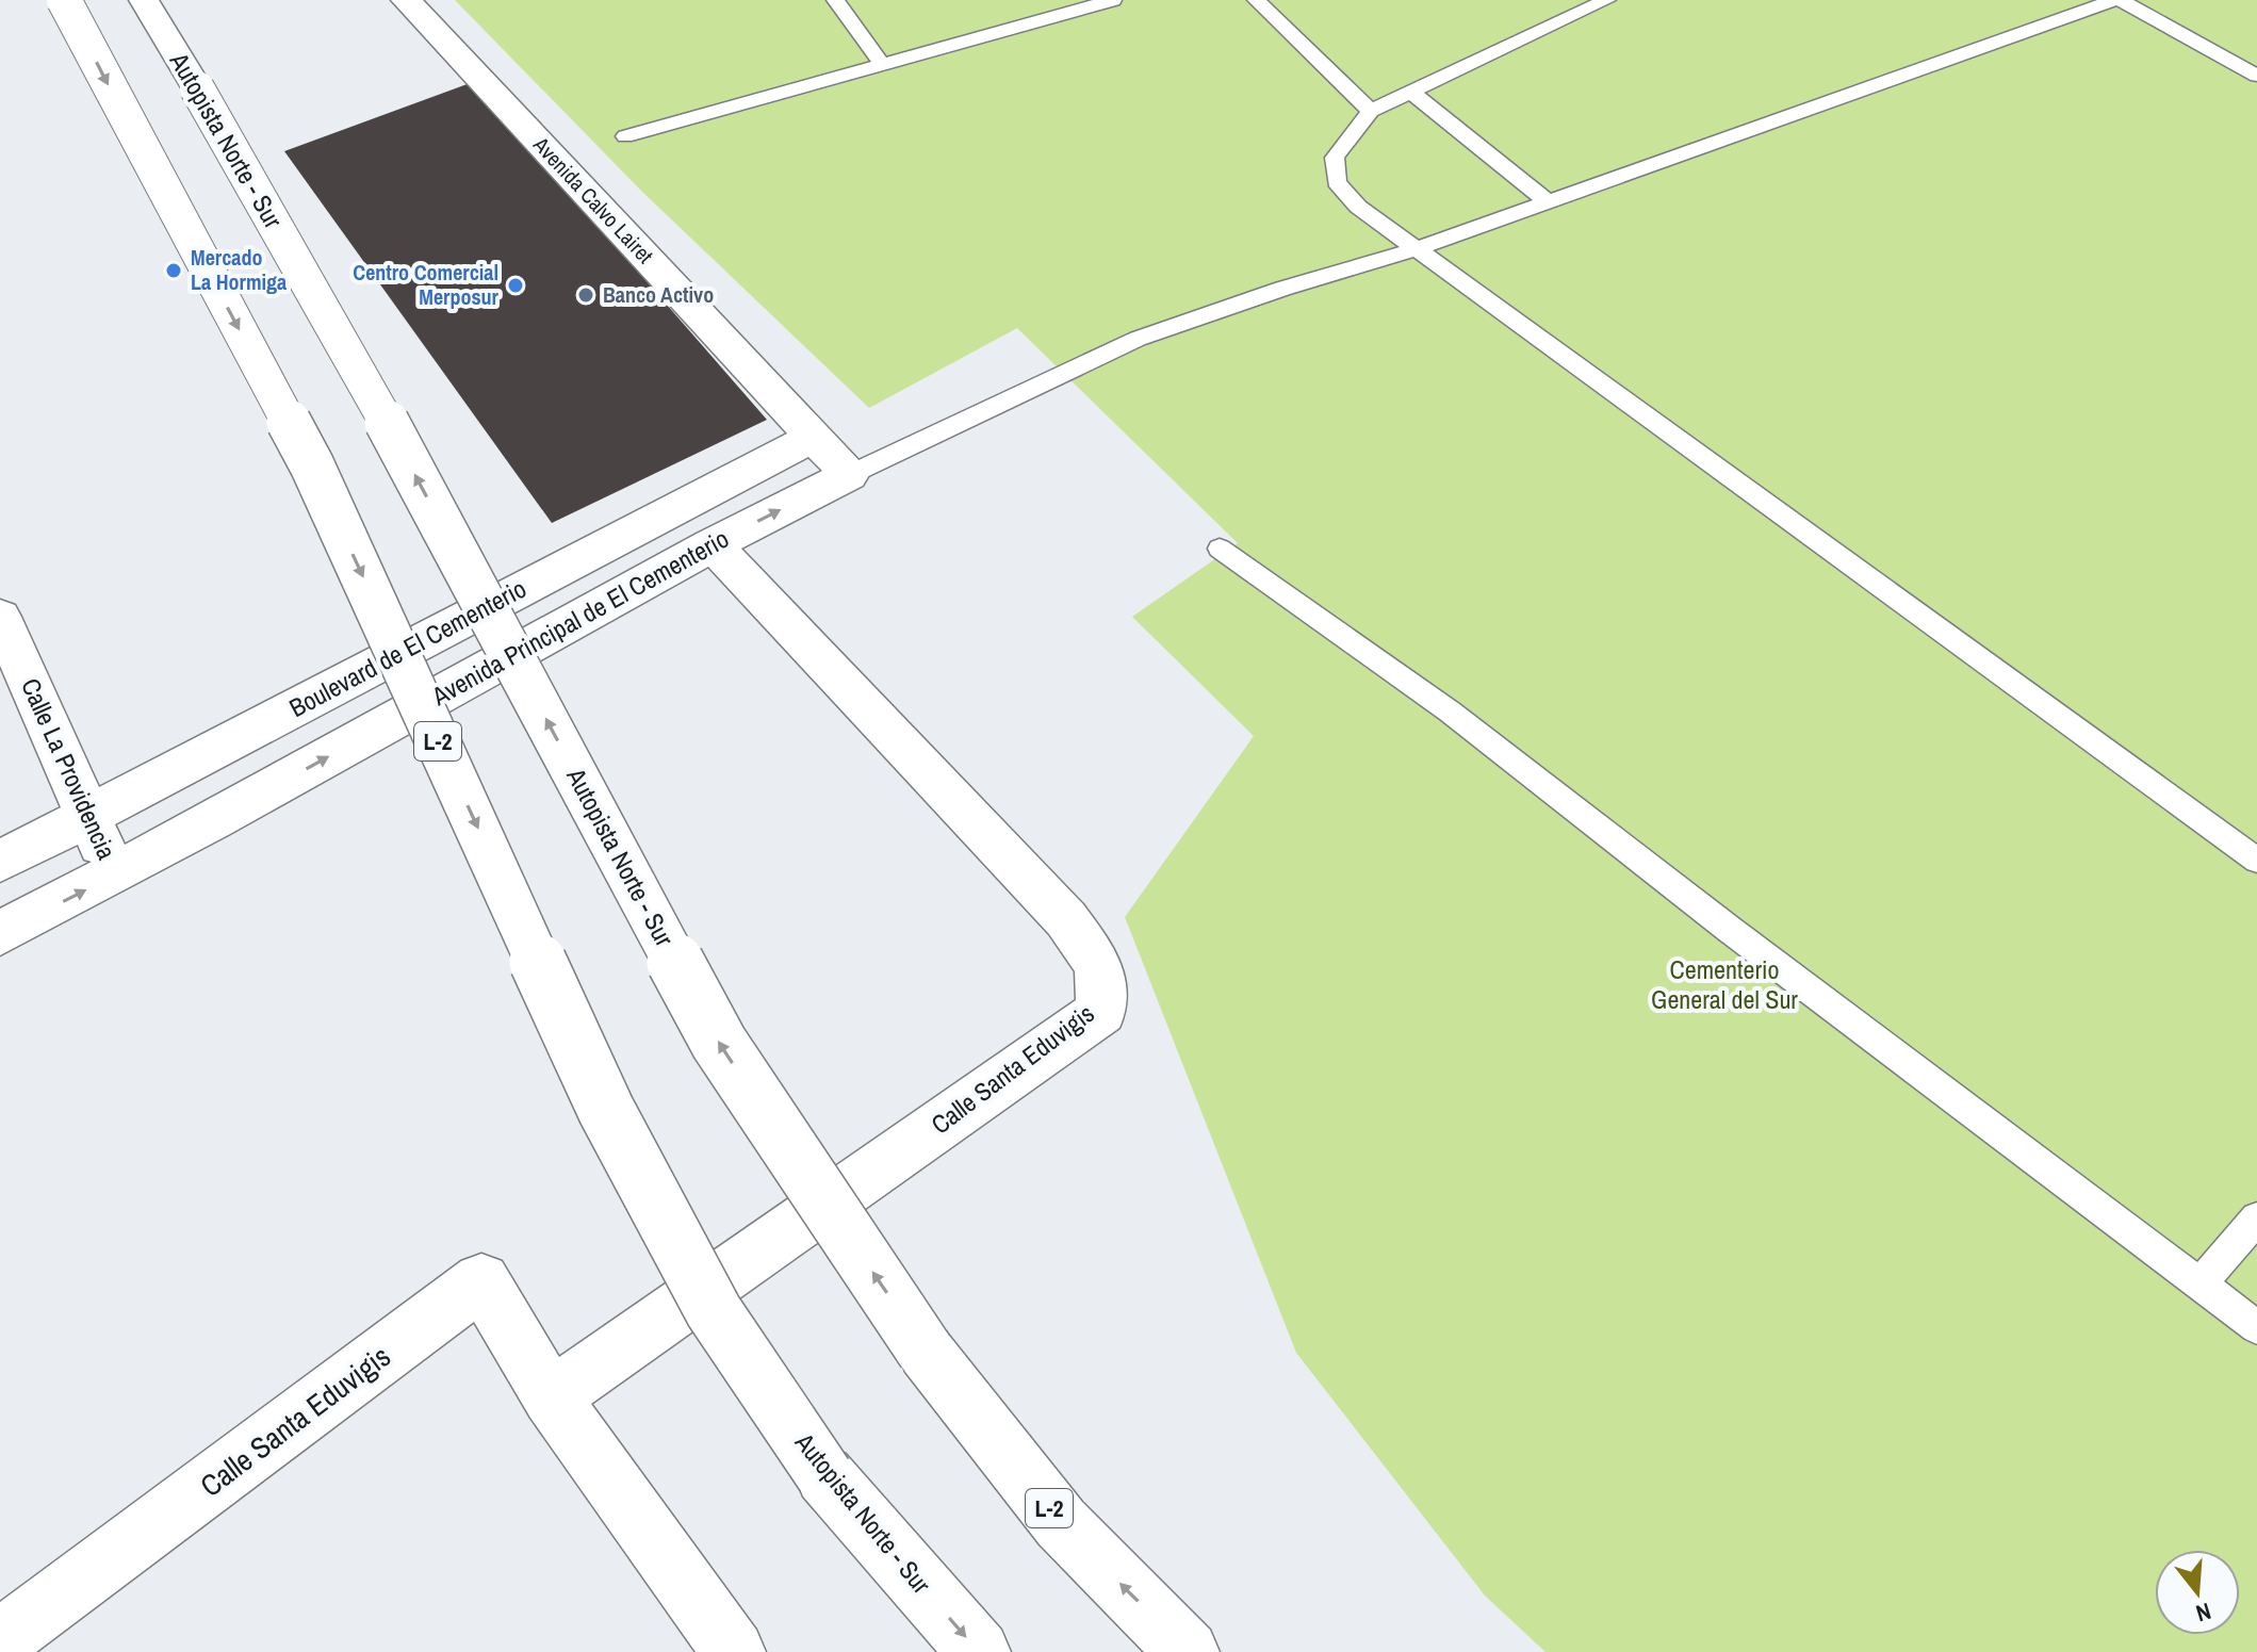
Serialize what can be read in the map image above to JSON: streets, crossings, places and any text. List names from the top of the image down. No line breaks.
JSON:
{"streets":{"main road":["Autopista Norte - Sur","Avenida Calvo Lairet","Avenida Principal de El Cementerio","Boulevard de El Cementerio","L-2","Calle La Providencia","Calle Santa Eduvigis"]},"crossings":[["Avenida Calvo Lairet","Avenida Principal de El Cementerio"],["Avenida Calvo Lairet","Boulevard de El Cementerio"],["Avenida Principal de El Cementerio","Calle La Providencia"],["Avenida Principal de El Cementerio","Calle Santa Eduvigis"],["Boulevard de El Cementerio","Calle La Providencia"]],"one_way":["Avenida Principal de El Cementerio"],"parks":["Cementerio General del Sur"],"places":["Mercado La Hormiga","Centro Comercial Merposur","Banco Activo"],"north":"bottom"}
